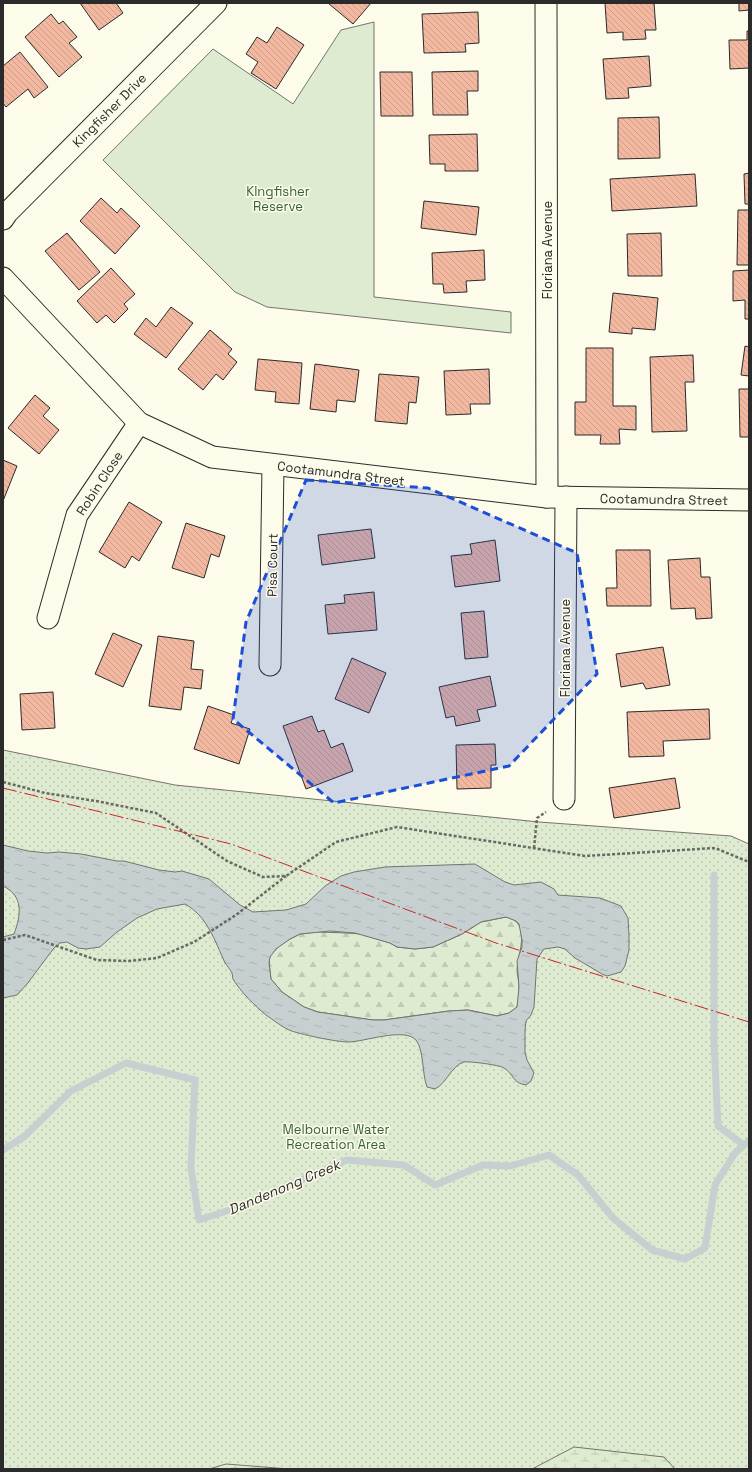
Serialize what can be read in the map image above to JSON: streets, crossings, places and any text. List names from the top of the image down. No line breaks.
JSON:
{"streets":{"street":["Kingfisher Drive","Floriana Avenue","Cootamundra Street","Robin Close","Pisa Court"]},"crossings":[["Floriana Avenue","Cootamundra Street"],["Cootamundra Street","Robin Close"],["Cootamundra Street","Pisa Court"]],"water":["Dandenong Creek"],"parks":["KIngfisher Reserve","Melbourne Water Recreation Area"]}
